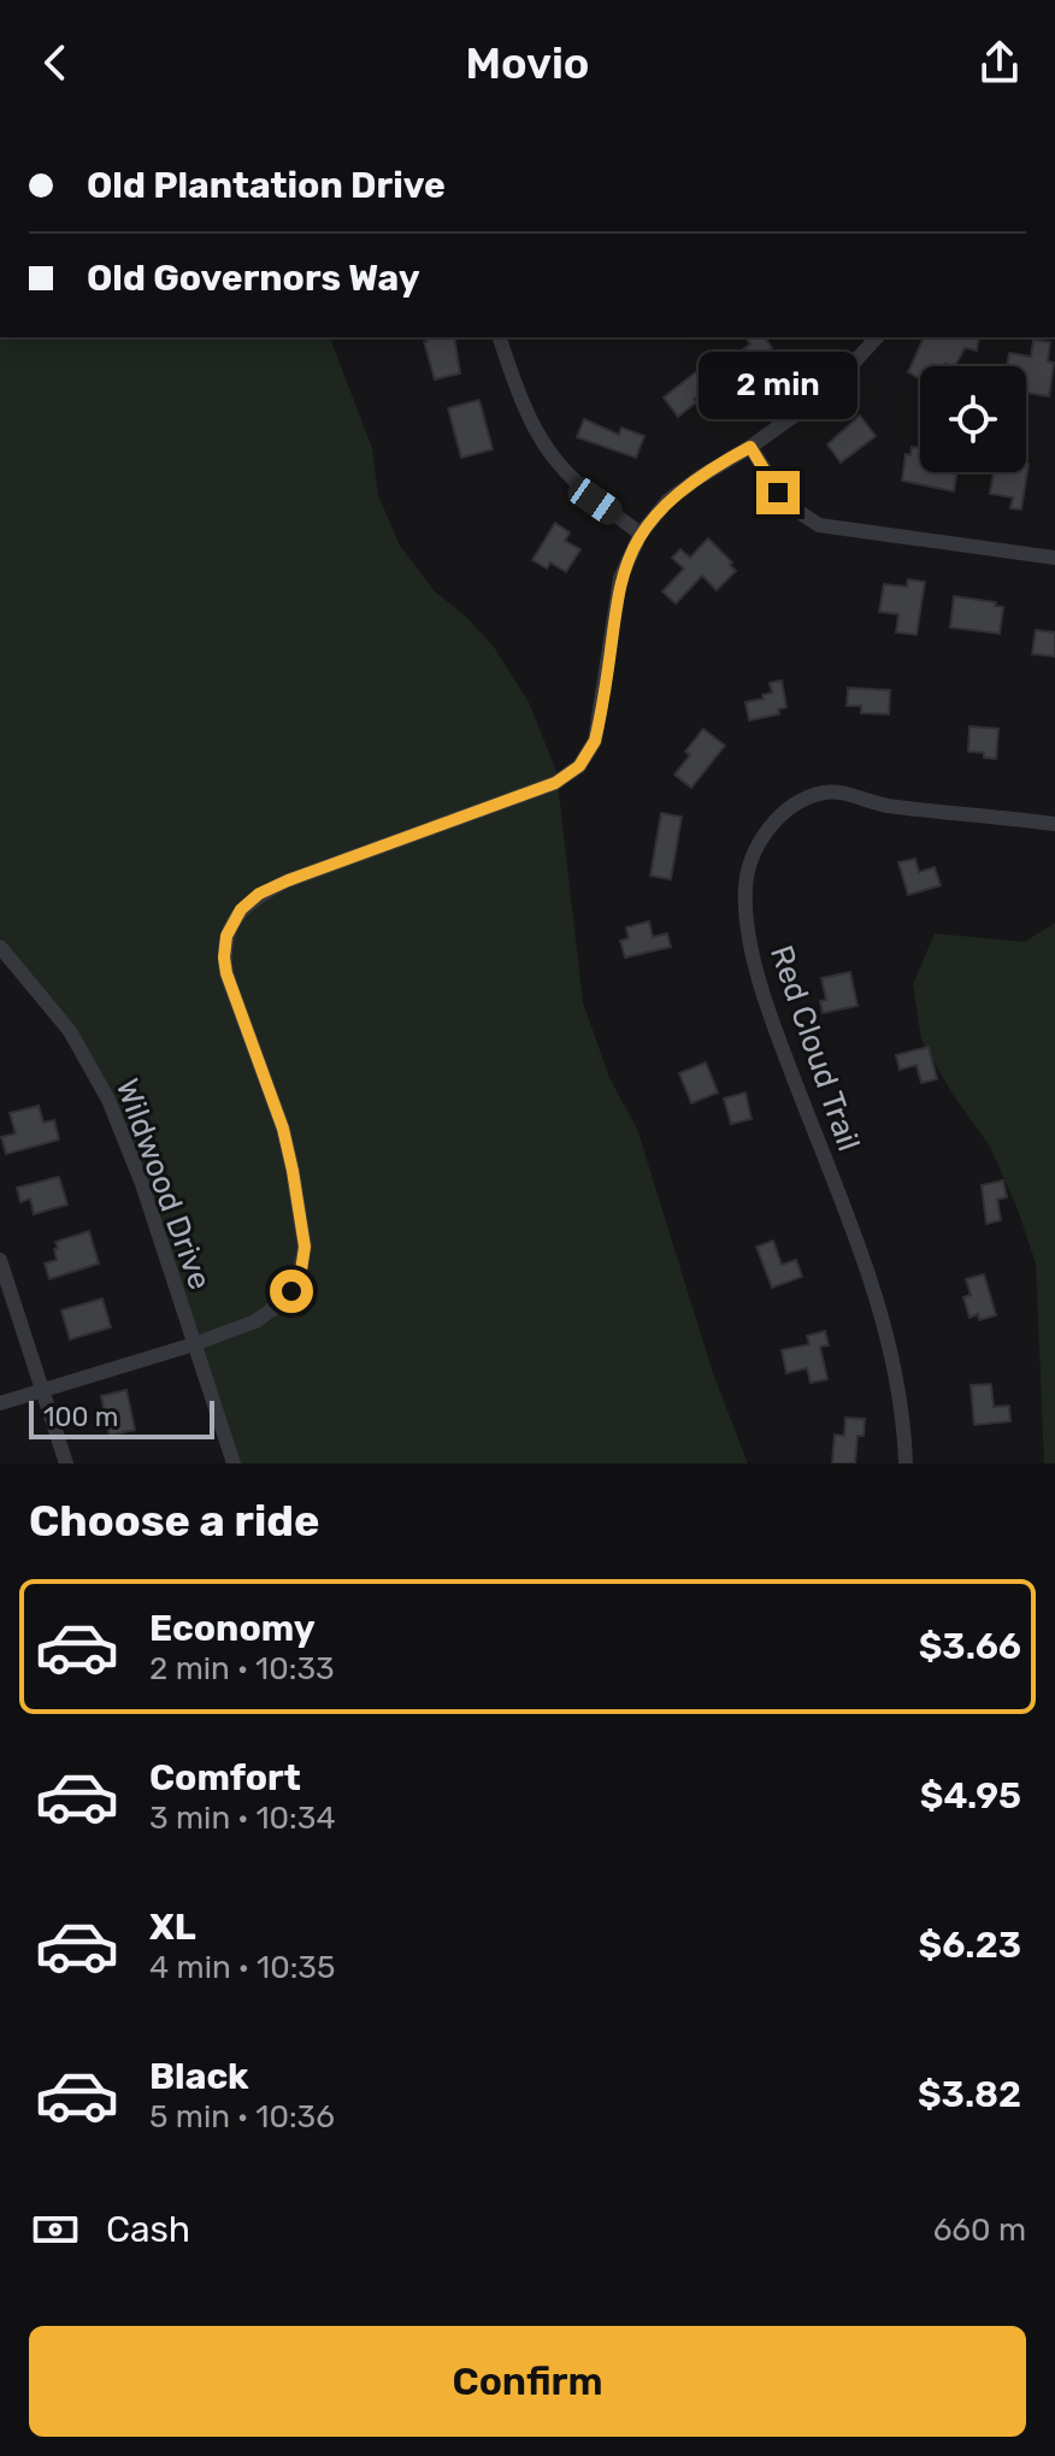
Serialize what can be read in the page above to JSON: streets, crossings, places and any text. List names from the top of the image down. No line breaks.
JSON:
{"streets":{"street":["Red Cloud Trail","Wildwood Drive"]},"scale_bar":"100 m","page":{"header":"Movio","banner":["Old Plantation Drive","Old Governors Way"],"bubble":"2 min","scale":"100 m","heading":"Choose a ride","list":[{"name":"Economy","note":"2 min · 10:33","value":"$3.66"},{"name":"Comfort","note":"3 min · 10:34","value":"$4.95"},{"name":"XL","note":"4 min · 10:35","value":"$6.23"},{"name":"Black","note":"5 min · 10:36","value":"$3.82"}],"pay":["Cash","660 m"],"buttons":"Confirm"}}
